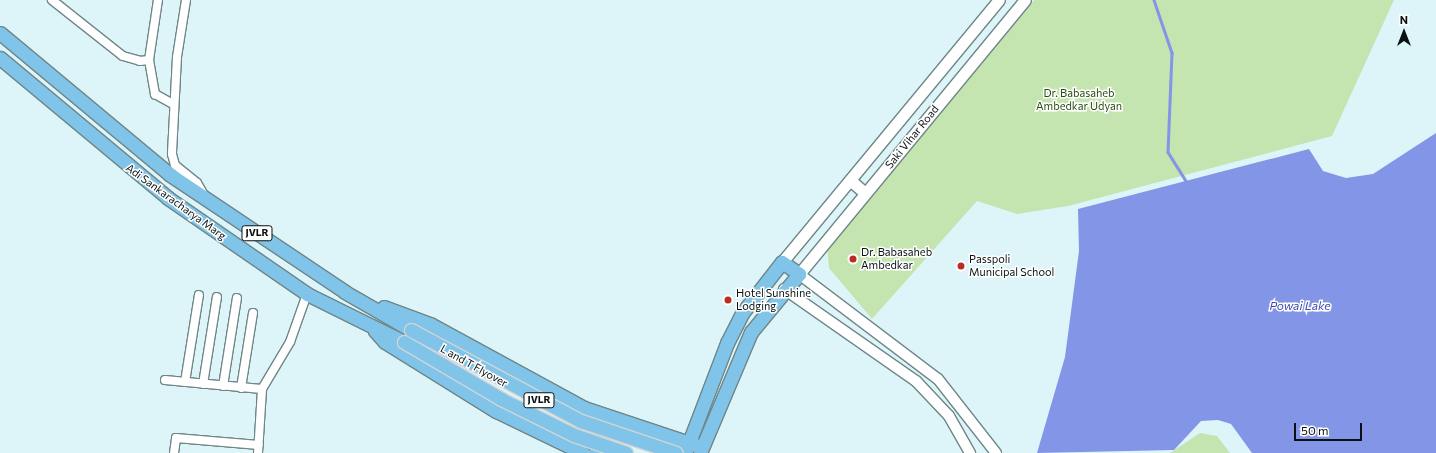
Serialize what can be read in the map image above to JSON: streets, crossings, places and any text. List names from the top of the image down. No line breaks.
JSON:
{"streets":{"main road":["Saki Vihar Road","Adi Sankaracharya Marg","JVLR","L and T Flyover"]},"crossings":[["Adi Sankaracharya Marg","L and T Flyover"]],"water":["Powai Lake"],"parks":["Dr. Babasaheb Ambedkar Udyan"],"places":["Dr. Babasaheb Ambedkar","Passpoli Municipal School","Hotel Sunshine Lodging"],"scale_bar":"50 m","north":"top"}
